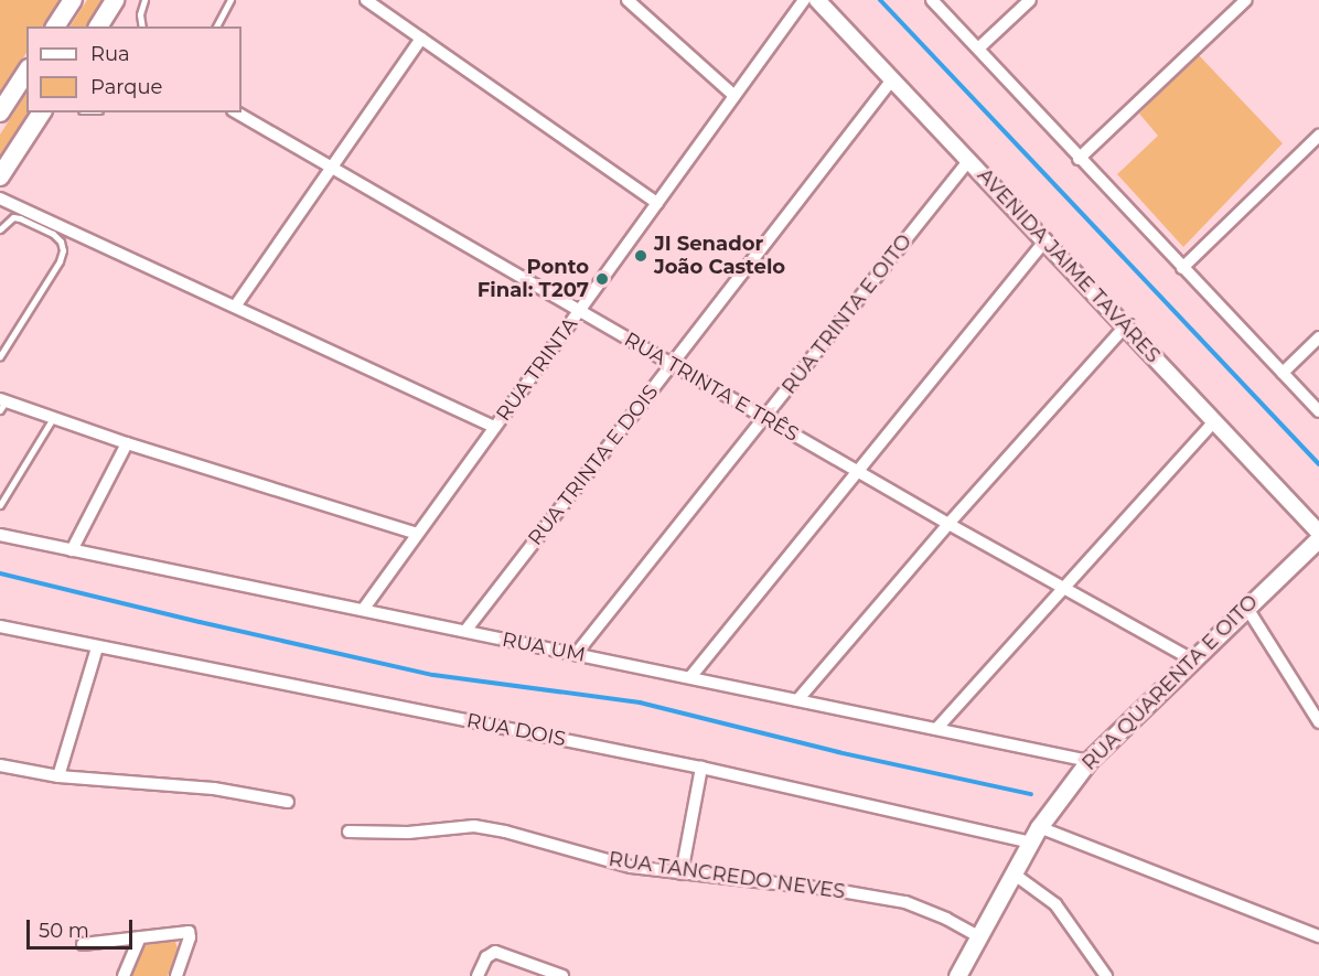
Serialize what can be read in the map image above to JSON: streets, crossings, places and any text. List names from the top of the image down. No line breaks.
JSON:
{"streets":{"main road":["RUA QUARENTA E OITO"],"street":["AVENIDA JAIME TAVÁRES","RUA TRINTA E OITO","RUA TRINTA","RUA TRINTA E TRÊS","RUA TRINTA E DOIS","RUA UM","RUA DOIS","RUA TANCREDO NEVES"]},"crossings":[["AVENIDA JAIME TAVÁRES","RUA TRINTA E OITO"],["AVENIDA JAIME TAVÁRES","RUA TRINTA E DOIS"],["RUA TRINTA E OITO","RUA TRINTA E TRÊS"],["RUA TRINTA E OITO","RUA UM"],["RUA TRINTA","RUA TRINTA E TRÊS"],["RUA TRINTA","RUA UM"],["RUA TRINTA E TRÊS","RUA TRINTA E DOIS"],["RUA TRINTA E TRÊS","RUA QUARENTA E OITO"],["RUA TRINTA E DOIS","RUA UM"],["RUA UM","RUA QUARENTA E OITO"],["RUA QUARENTA E OITO","RUA DOIS"],["RUA QUARENTA E OITO","RUA TANCREDO NEVES"]],"places":["JI Senador João Castelo","Ponto Final: T207"],"legend":["Rua","Parque"],"scale_bar":"50 m"}
